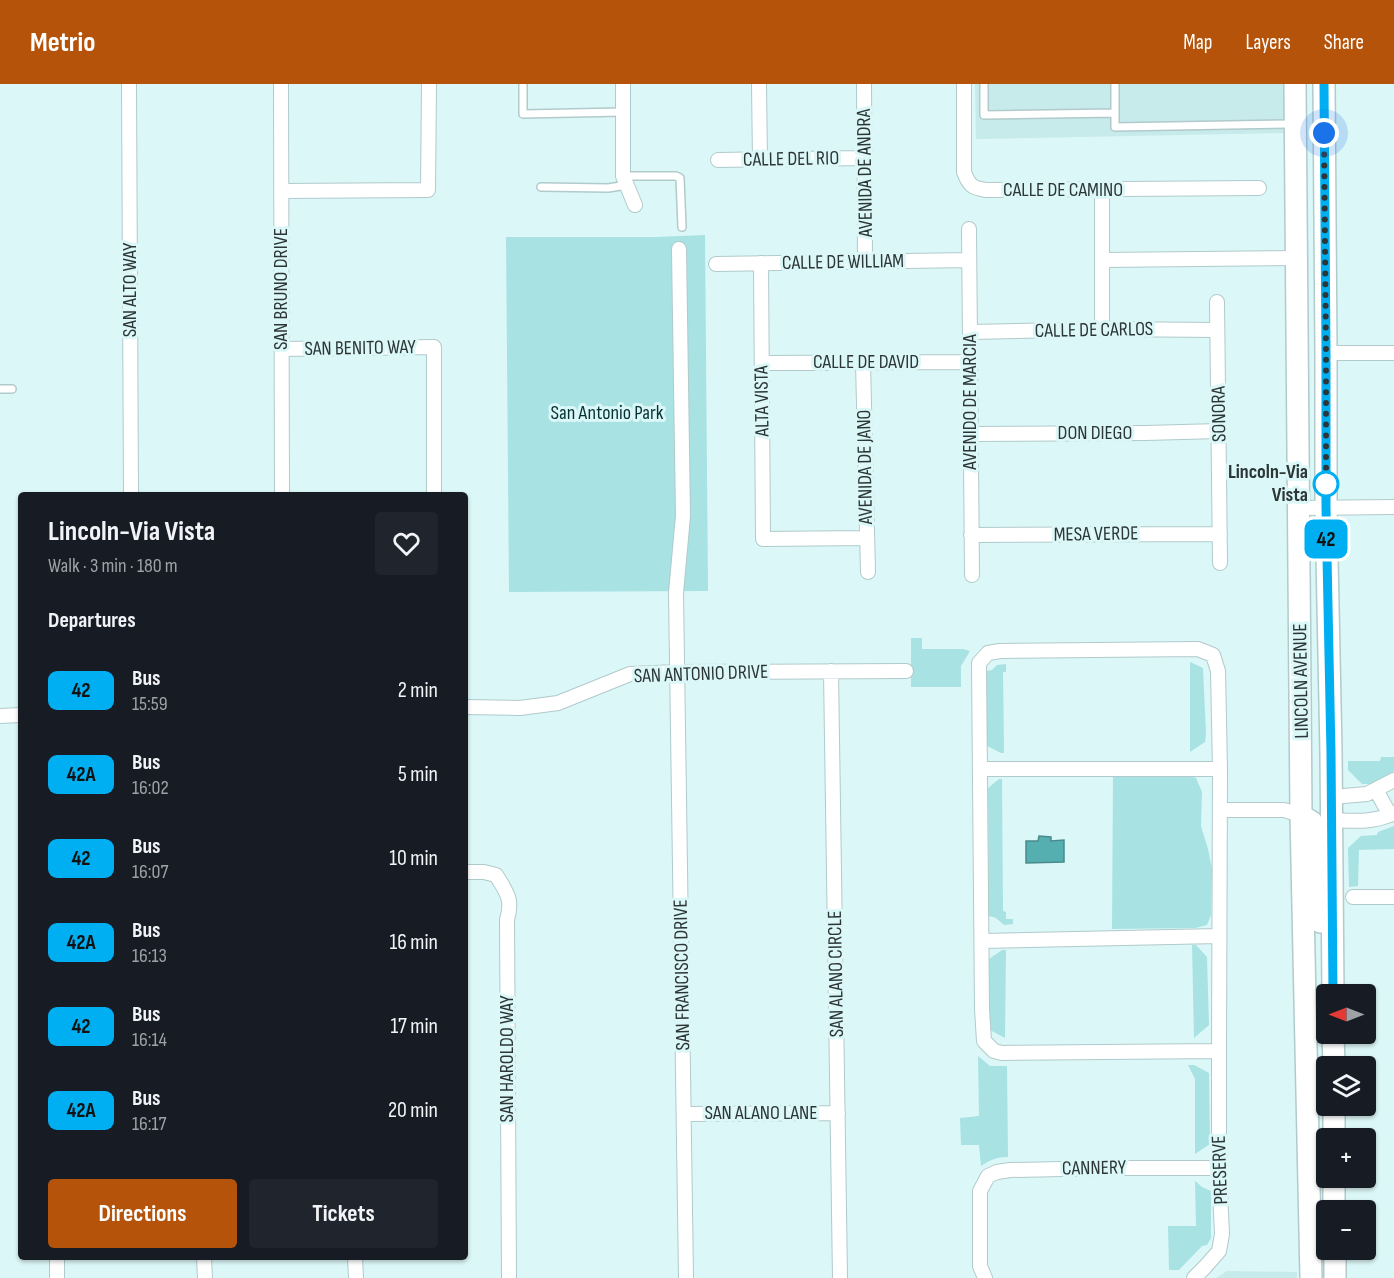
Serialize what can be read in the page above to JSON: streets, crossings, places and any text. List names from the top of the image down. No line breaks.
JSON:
{"streets":{"main road":["LINCOLN AVENUE"],"street":["CALLE DEL RIO","AVENIDA DE ANDRA","CALLE DE CAMINO","CALLE DE WILLIAM","SAN BRUNO DRIVE","SAN ALTO WAY","CALLE DE CARLOS","SAN BENITO WAY","CALLE DE DAVID","ALTA VISTA","AVENIDO DE MARCIA","SONORA","DON DIEGO","AVENIDA DE JANO","MESA VERDE","SAN ANTONIO DRIVE","SAN ALANO CIRCLE","SAN FRANCISCO DRIVE","SAN HAROLDO WAY","SAN ALANO LANE","CANNERY","PRESERVE"]},"crossings":[["CALLE DEL RIO","AVENIDA DE ANDRA"],["AVENIDA DE ANDRA","CALLE DE WILLIAM"],["CALLE DE WILLIAM","ALTA VISTA"],["CALLE DE WILLIAM","AVENIDO DE MARCIA"],["SAN BRUNO DRIVE","SAN BENITO WAY"],["CALLE DE CARLOS","AVENIDO DE MARCIA"],["CALLE DE CARLOS","SONORA"],["CALLE DE DAVID","ALTA VISTA"],["CALLE DE DAVID","AVENIDO DE MARCIA"],["CALLE DE DAVID","AVENIDA DE JANO"],["ALTA VISTA","AVENIDA DE JANO"],["AVENIDO DE MARCIA","DON DIEGO"],["AVENIDO DE MARCIA","MESA VERDE"],["SONORA","DON DIEGO"],["SONORA","MESA VERDE"],["SAN ANTONIO DRIVE","SAN ALANO CIRCLE"],["SAN ANTONIO DRIVE","SAN FRANCISCO DRIVE"],["SAN ALANO CIRCLE","SAN ALANO LANE"],["SAN FRANCISCO DRIVE","SAN ALANO LANE"],["CANNERY","PRESERVE"]],"parks":["San Antonio Park"],"places":["Lincoln-Via Vista"],"lines":["bus line 42"],"north":"left","page":{"header":"Metrio","nav":["Map","Layers","Share"],"on_map":"42","heading":[["Lincoln-Via Vista","Walk · 3 min · 180 m"],"Departures"],"list":[{"mark":"42","name":"Bus","note":"15:59","value":"2 min"},{"mark":"42A","name":"Bus","note":"16:02","value":"5 min"},{"mark":"42","name":"Bus","note":"16:07","value":"10 min"},{"mark":"42A","name":"Bus","note":"16:13","value":"16 min"},{"mark":"42","name":"Bus","note":"16:14","value":"17 min"},{"mark":"42A","name":"Bus","note":"16:17","value":"20 min"}],"map_buttons":["+","−"],"buttons":["Directions","Tickets"]}}
